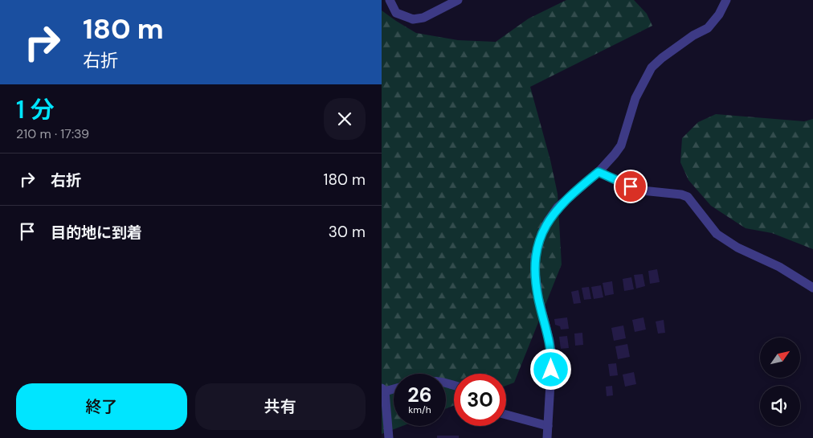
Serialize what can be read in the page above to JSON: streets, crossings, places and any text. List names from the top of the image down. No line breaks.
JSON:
{"north":"top right","page":{"turn":["180 m","右折"],"heading":["1 分","210 m · 17:39"],"list":[{"name":"右折","value":"180 m"},{"name":"目的地に到着","value":"30 m"}],"speed":"26 km/h","limit":"30","buttons":["終了","共有"]}}
